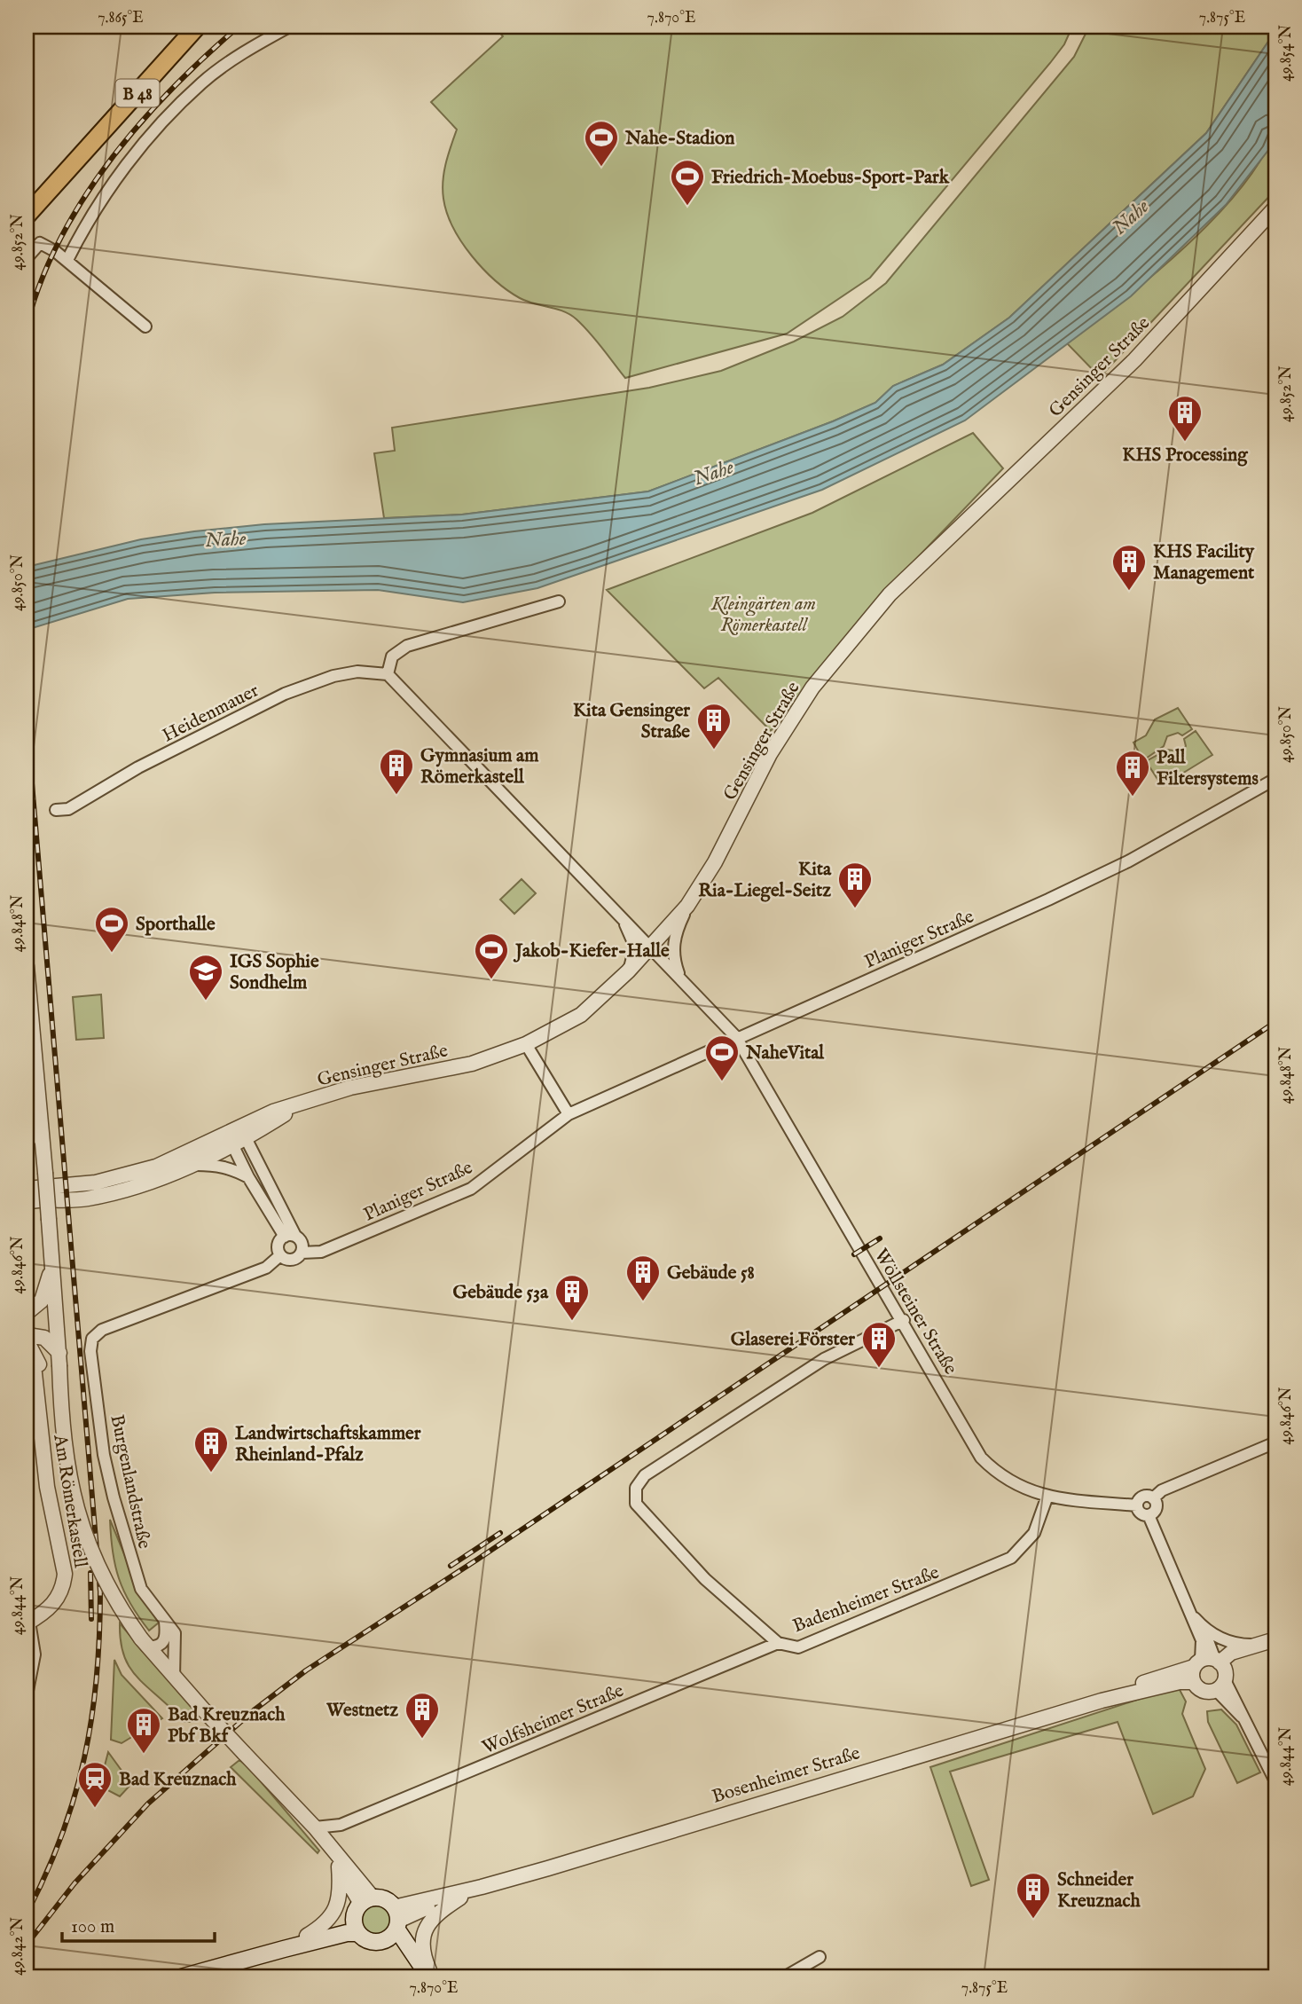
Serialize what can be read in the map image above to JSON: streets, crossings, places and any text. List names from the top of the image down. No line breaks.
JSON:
{"streets":{"main road":["B 48"],"street":["Gensinger Straße","Heidenmauer","Planiger Straße","Wöllsteiner Straße","Burgenlandstraße","Am Römerkastell","Badenheimer Straße","Wolfsheimer Straße","Bosenheimer Straße"]},"crossings":[["Planiger Straße","Wöllsteiner Straße"],["Planiger Straße","Burgenlandstraße"],["Wöllsteiner Straße","Badenheimer Straße"],["Badenheimer Straße","Wolfsheimer Straße"]],"water":["Nahe"],"parks":["Kleingärten am Römerkastell"],"places":{"sports":["Nahe-Stadion","Friedrich-Moebus-Sport-Park","Sporthalle","Jakob-Kiefer-Halle","NaheVital"],"building":["KHS Processing","KHS Facility Management","Kita Gensinger Straße","Gymnasium am Römerkastell","Pall Filtersystems","Kita Ria-Liegel-Seitz","Gebäude 58","Gebäude 53a","Glaserei Förster","Landwirtschaftskammer Rheinland-Pfalz","Westnetz","Bad Kreuznach Pbf Bkf","Schneider Kreuznach"],"school or university":["IGS Sophie Sondhelm"],"station":["Bad Kreuznach"]},"scale_bar":"100 m","coordinates":["7.865°E","7.870°E","7.875°E","49.854°N","49.852°N","49.850°N","49.848°N","49.846°N","49.844°N","49.842°N"]}
